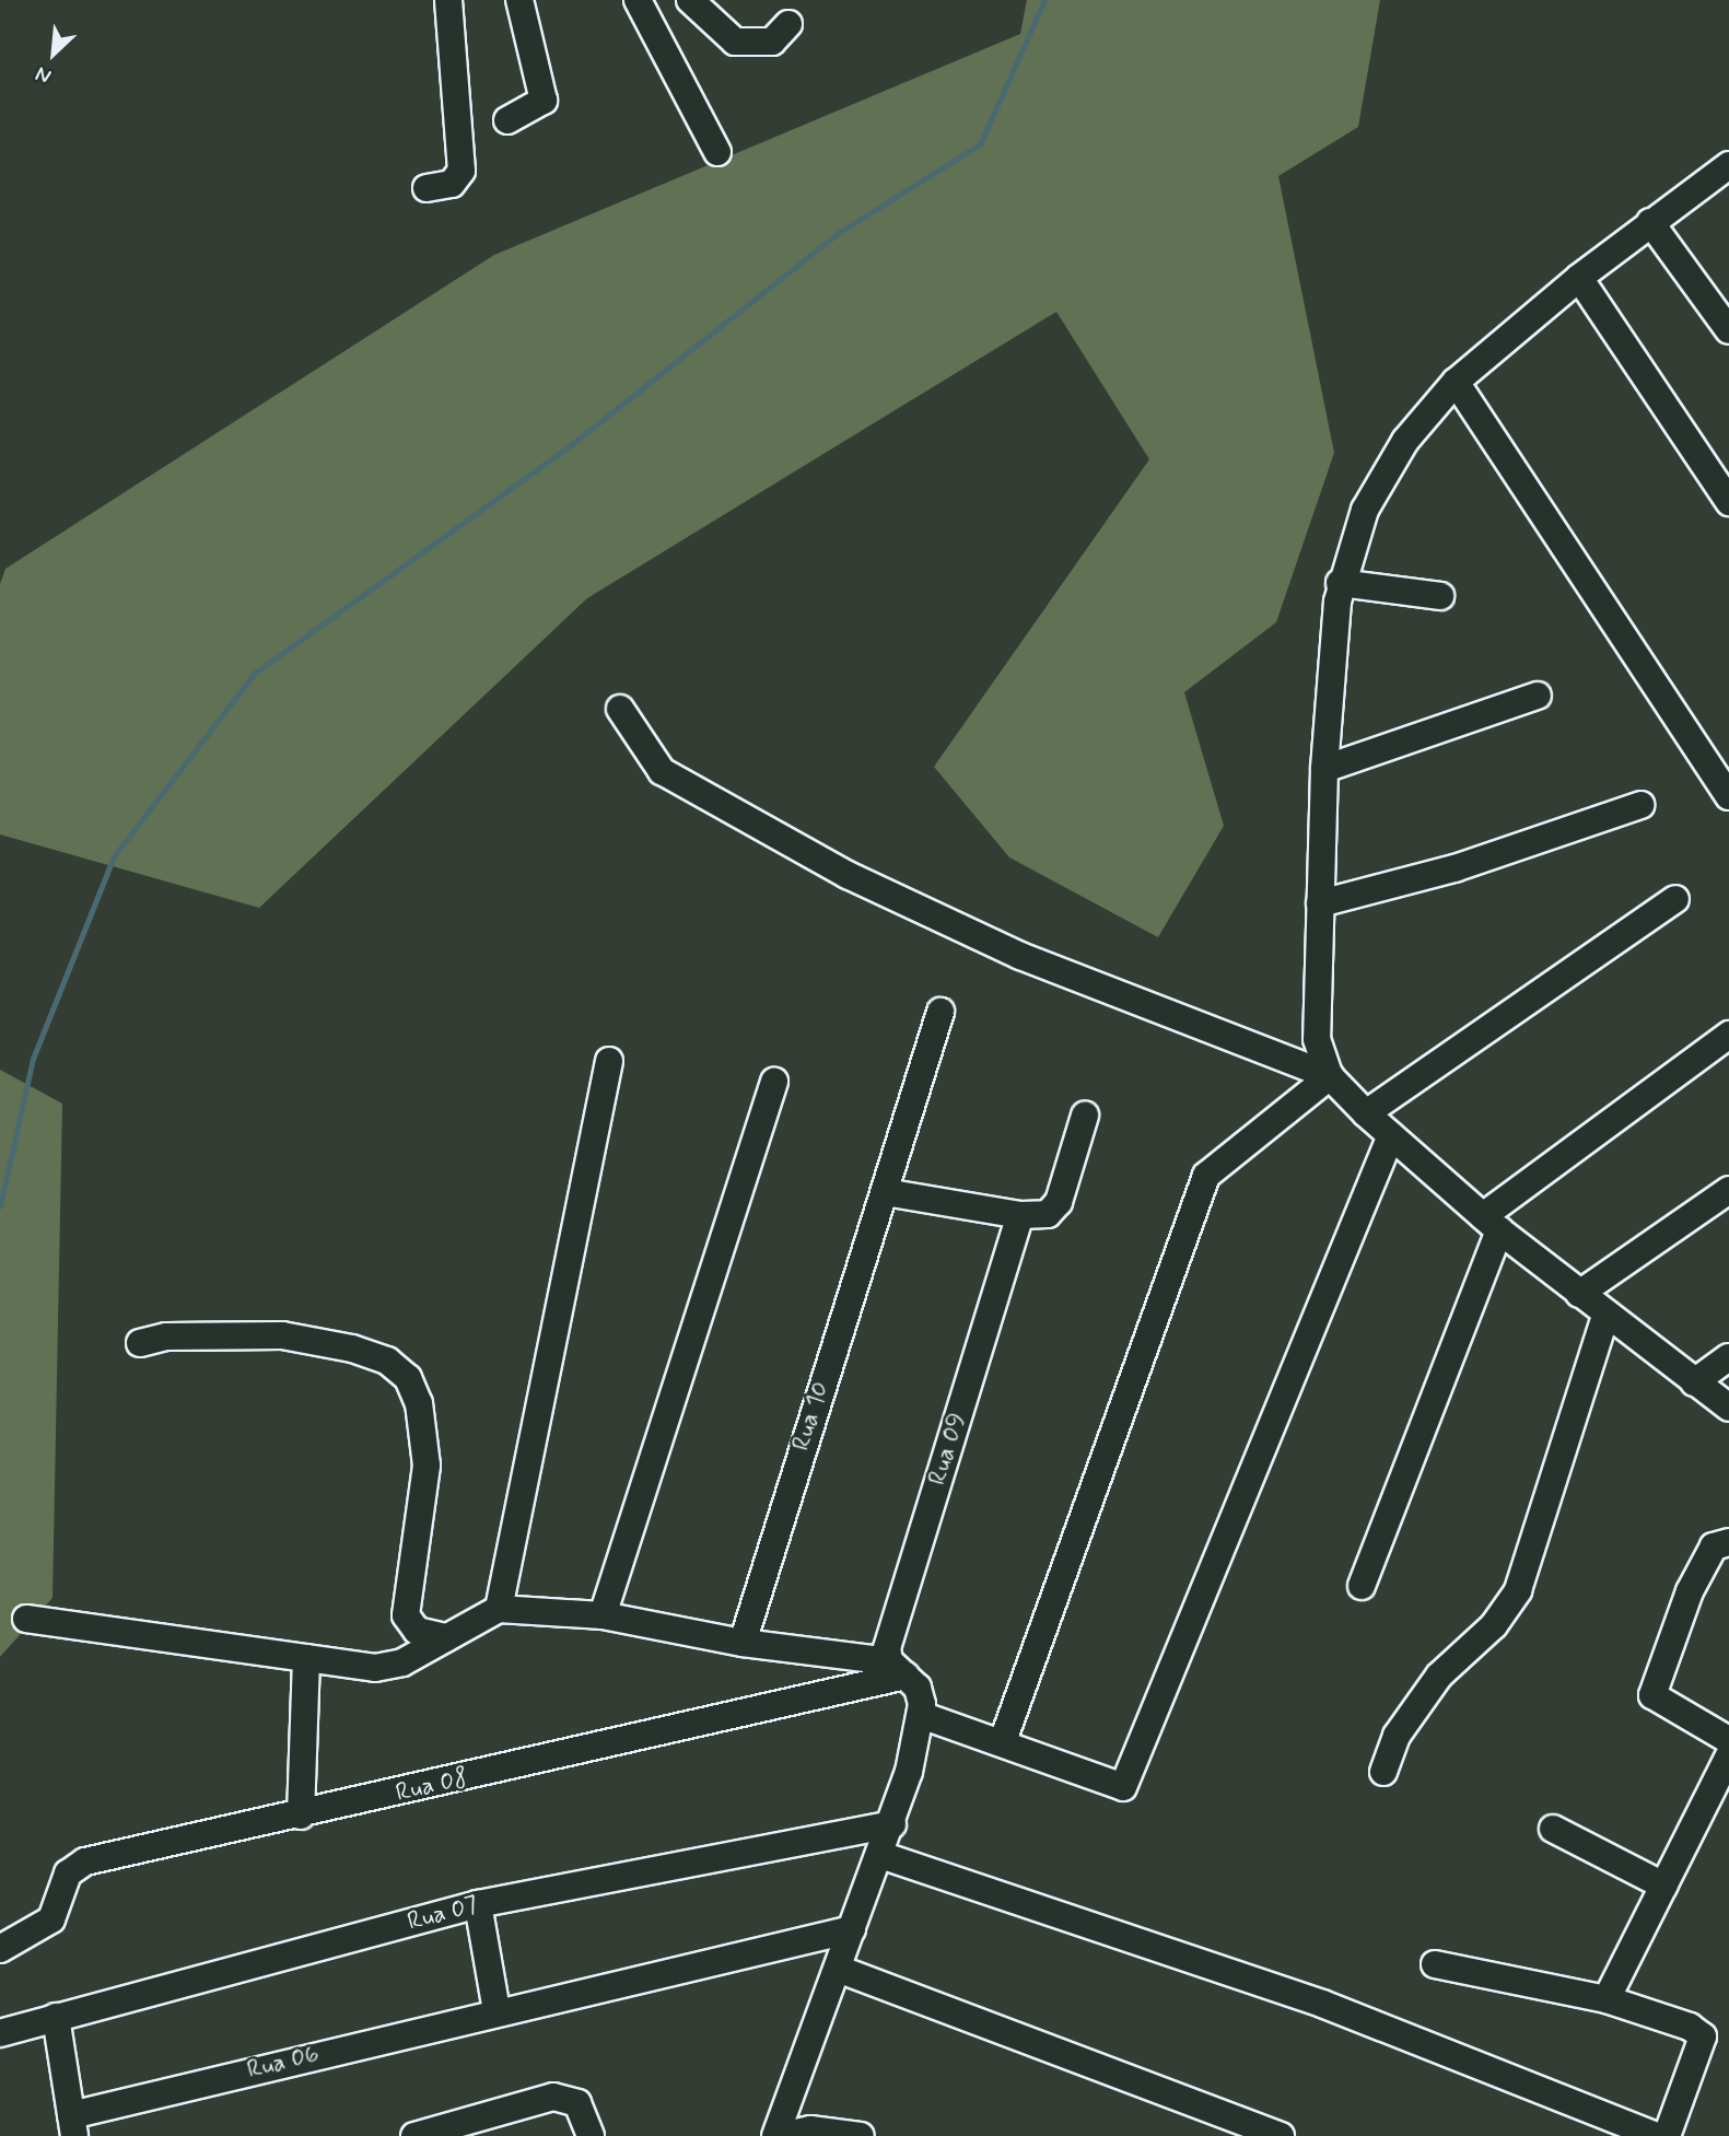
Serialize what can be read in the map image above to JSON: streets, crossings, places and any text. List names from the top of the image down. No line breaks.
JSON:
{"streets":{"street":["Rua 10","Rua 09","Rua 08","Rua 07","Rua 06"]},"crossings":[["Rua 09","Rua 08"]],"north":"bottom left"}
